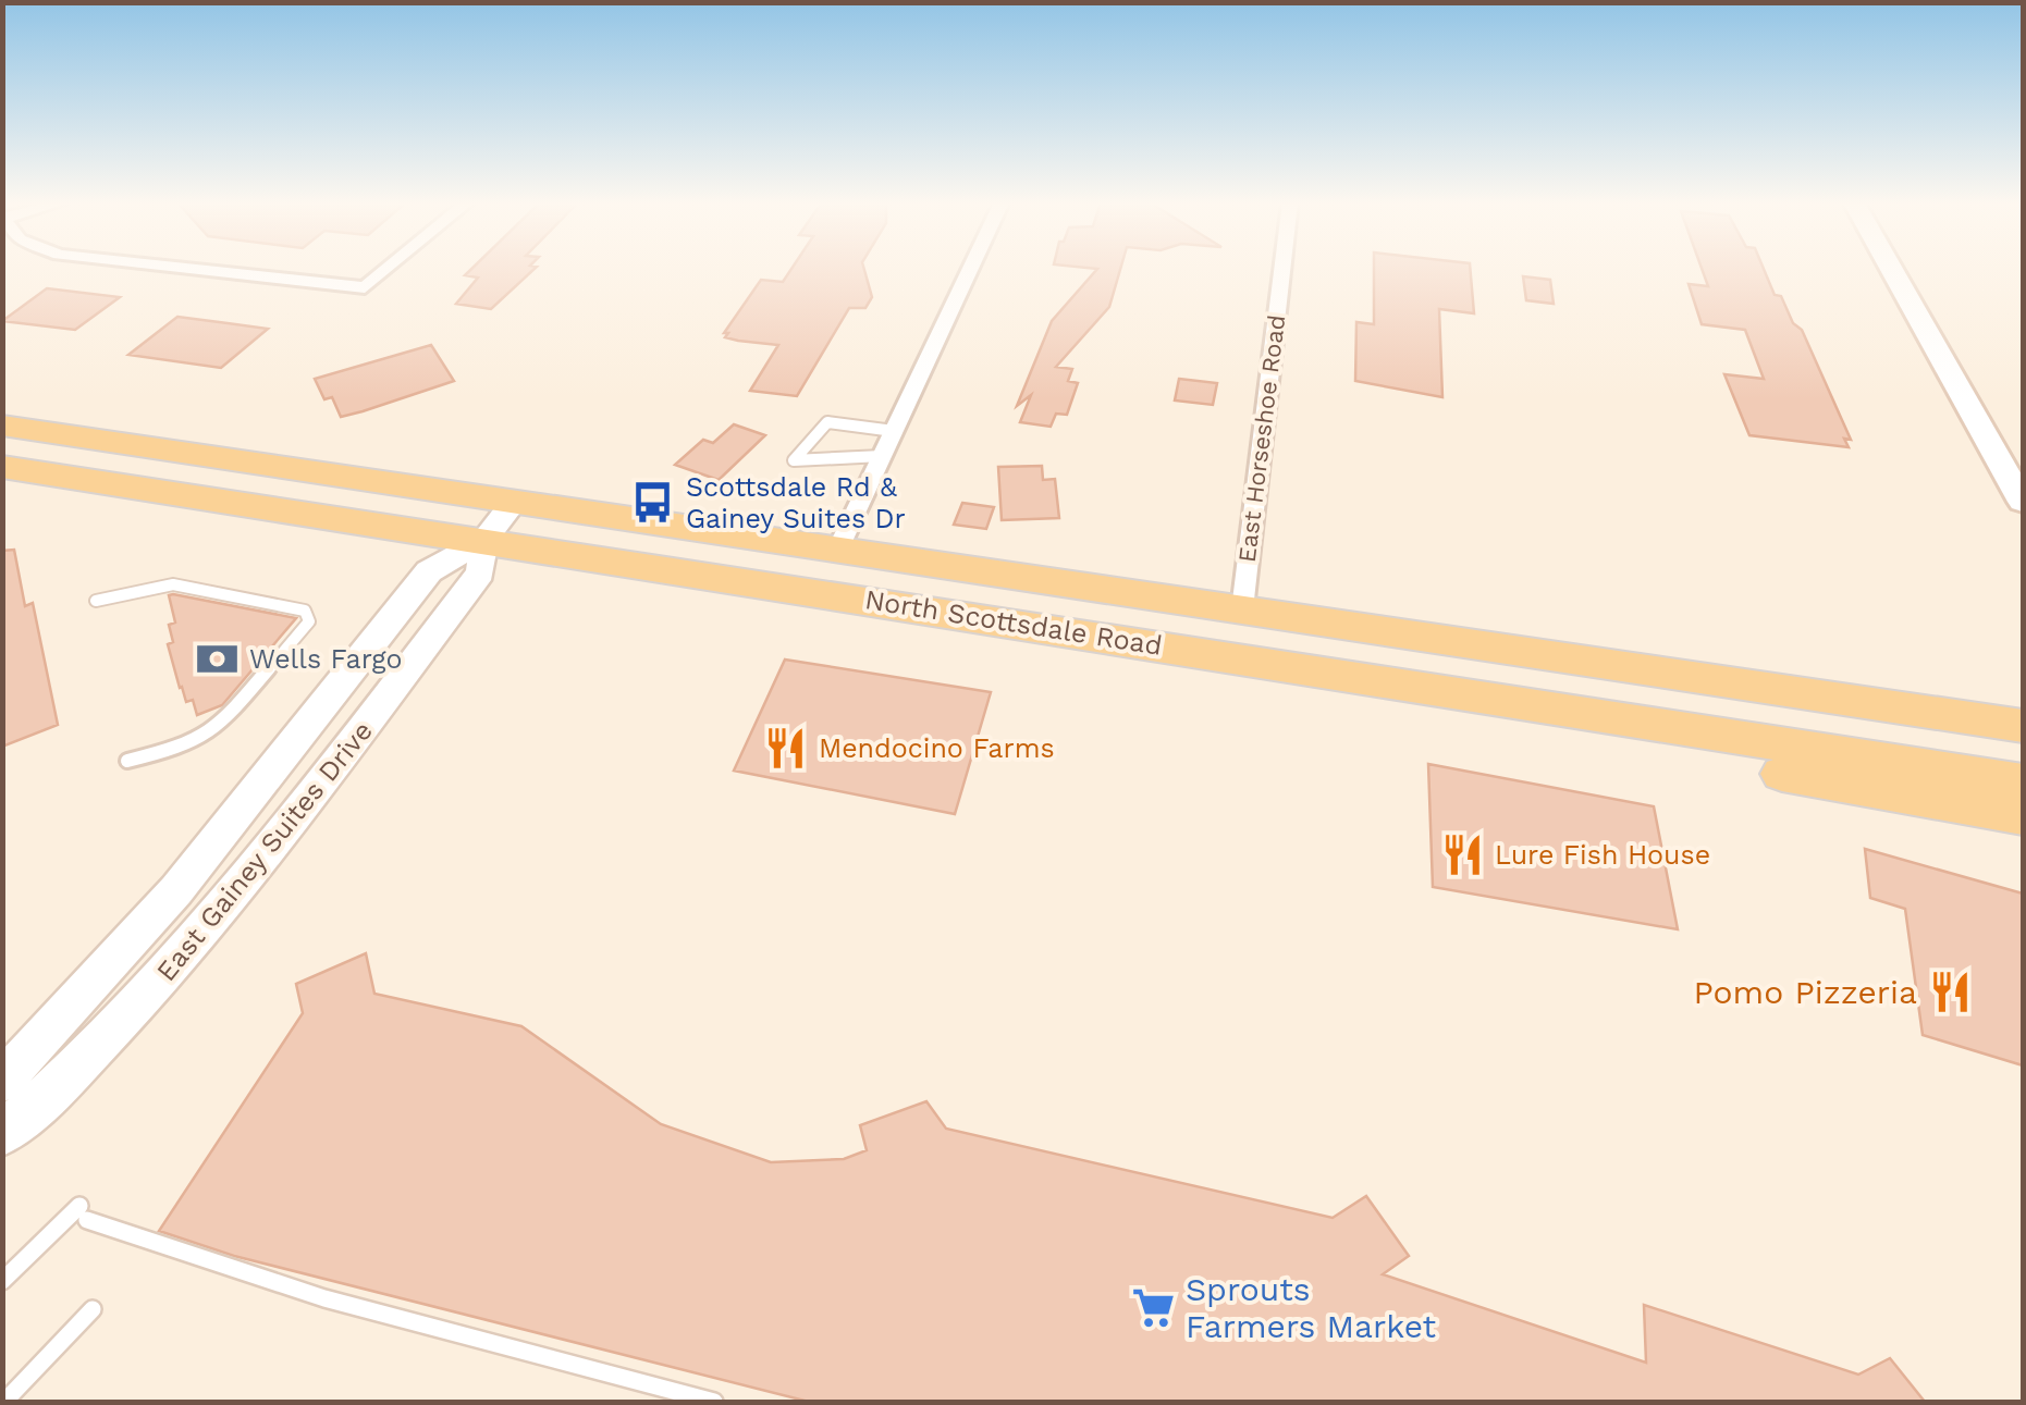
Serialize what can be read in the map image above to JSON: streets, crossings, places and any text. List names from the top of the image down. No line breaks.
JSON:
{"streets":{"main road":["North Scottsdale Road"],"street":["East Horseshoe Road","East Gainey Suites Drive"]},"crossings":[["East Horseshoe Road","North Scottsdale Road"],["North Scottsdale Road","East Gainey Suites Drive"]],"places":{"bus stop":["Scottsdale Rd & Gainey Suites Dr"],"bank":["Wells Fargo"],"restaurant":["Mendocino Farms","Lure Fish House","Pomo Pizzeria"],"supermarket":["Sprouts Farmers Market"]}}
